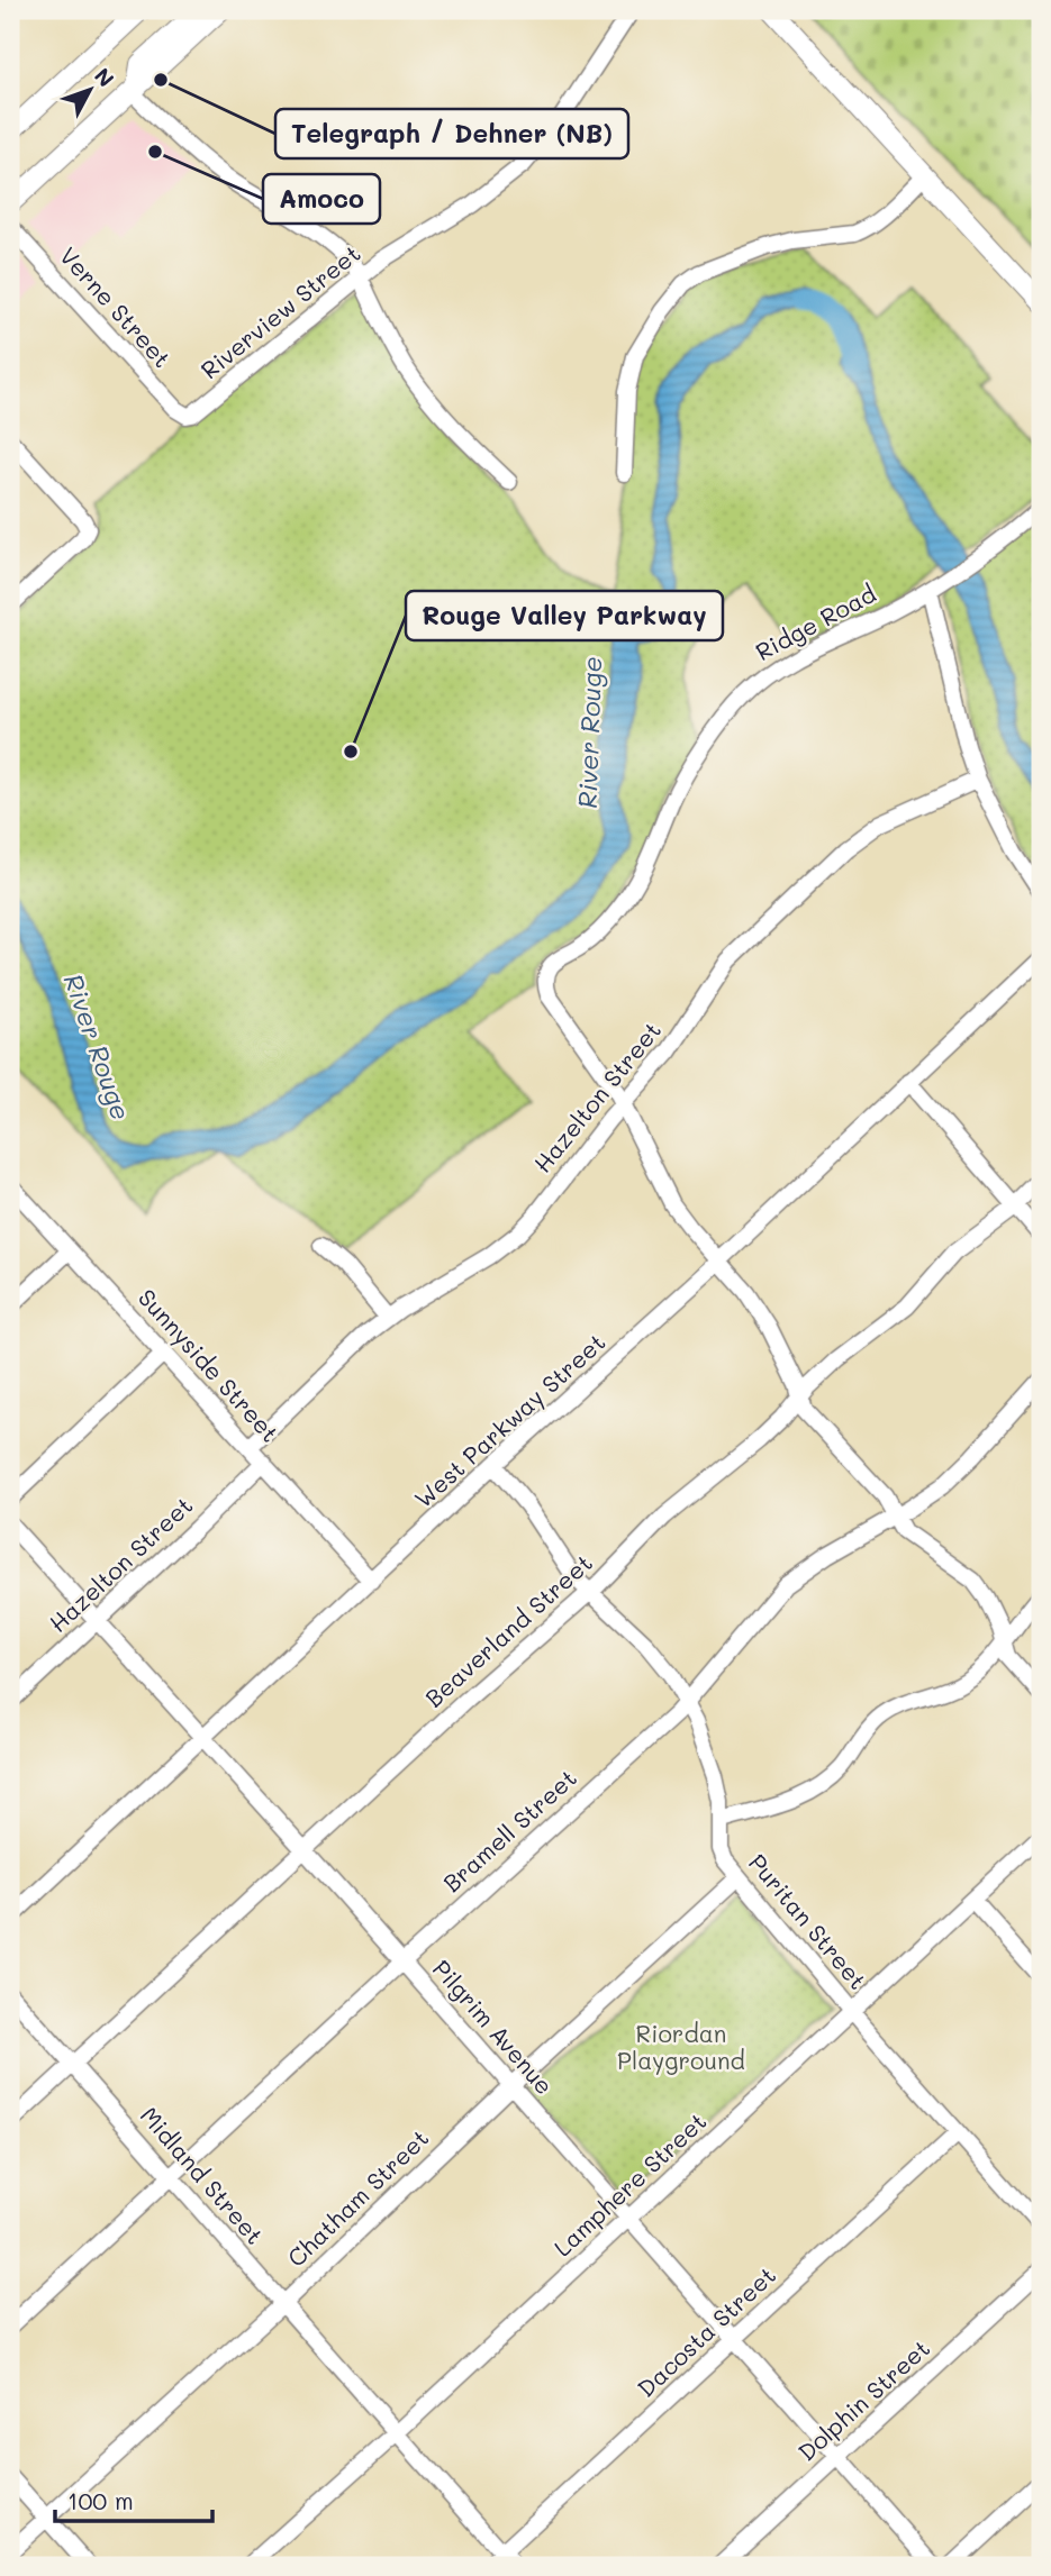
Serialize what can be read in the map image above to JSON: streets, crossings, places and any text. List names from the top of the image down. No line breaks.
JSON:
{"streets":{"street":["Verne Street","Riverview Street","Ridge Road","Hazelton Street","Sunnyside Street","West Parkway Street","Beaverland Street","Bramell Street","Puritan Street","Pilgrim Avenue","Midland Street","Lamphere Street","Chatham Street","Dacosta Street","Dolphin Street"]},"crossings":[["Verne Street","Riverview Street"],["Ridge Road","Hazelton Street"],["Hazelton Street","Sunnyside Street"],["Hazelton Street","Pilgrim Avenue"],["Sunnyside Street","West Parkway Street"],["West Parkway Street","Puritan Street"],["West Parkway Street","Pilgrim Avenue"],["Beaverland Street","Puritan Street"],["Beaverland Street","Pilgrim Avenue"],["Beaverland Street","Midland Street"],["Bramell Street","Puritan Street"],["Bramell Street","Pilgrim Avenue"],["Bramell Street","Midland Street"],["Puritan Street","Lamphere Street"],["Puritan Street","Chatham Street"],["Puritan Street","Dacosta Street"],["Pilgrim Avenue","Lamphere Street"],["Pilgrim Avenue","Chatham Street"],["Pilgrim Avenue","Dacosta Street"],["Pilgrim Avenue","Dolphin Street"],["Midland Street","Lamphere Street"],["Midland Street","Chatham Street"],["Midland Street","Dacosta Street"]],"water":["River Rouge"],"parks":["Riordan Playground"],"places":["Telegraph / Dehner (NB)","Amoco","Rouge Valley Parkway"],"scale_bar":"100 m","north":"top right"}
